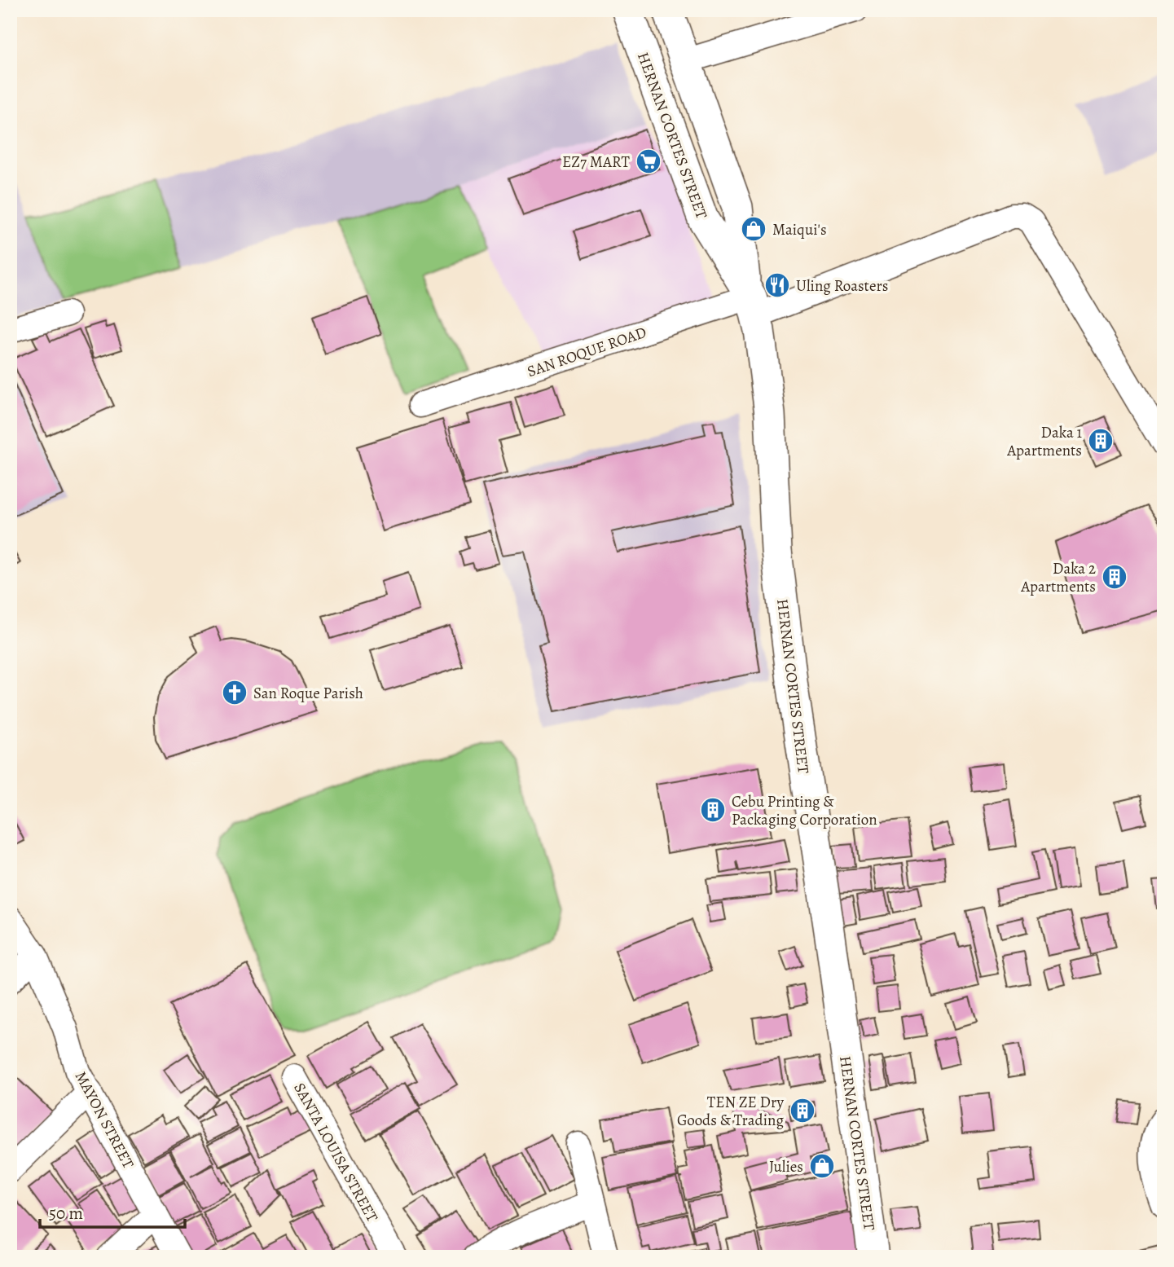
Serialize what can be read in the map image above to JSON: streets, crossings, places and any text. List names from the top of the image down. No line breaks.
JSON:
{"streets":{"main road":["HERNAN CORTES STREET"],"street":["SAN ROQUE ROAD","MAYON STREET","SANTA LOUISA STREET"]},"crossings":[["HERNAN CORTES STREET","SAN ROQUE ROAD"]],"places":{"supermarket":["EZ7 MART"],"shop":["Maiqui's","Julies"],"restaurant":["Uling Roasters"],"building":["Daka 1 Apartments","Daka 2 Apartments","Cebu Printing & Packaging Corporation","TEN ZE Dry Goods & Trading"],"church":["San Roque Parish"]},"scale_bar":"50 m"}
